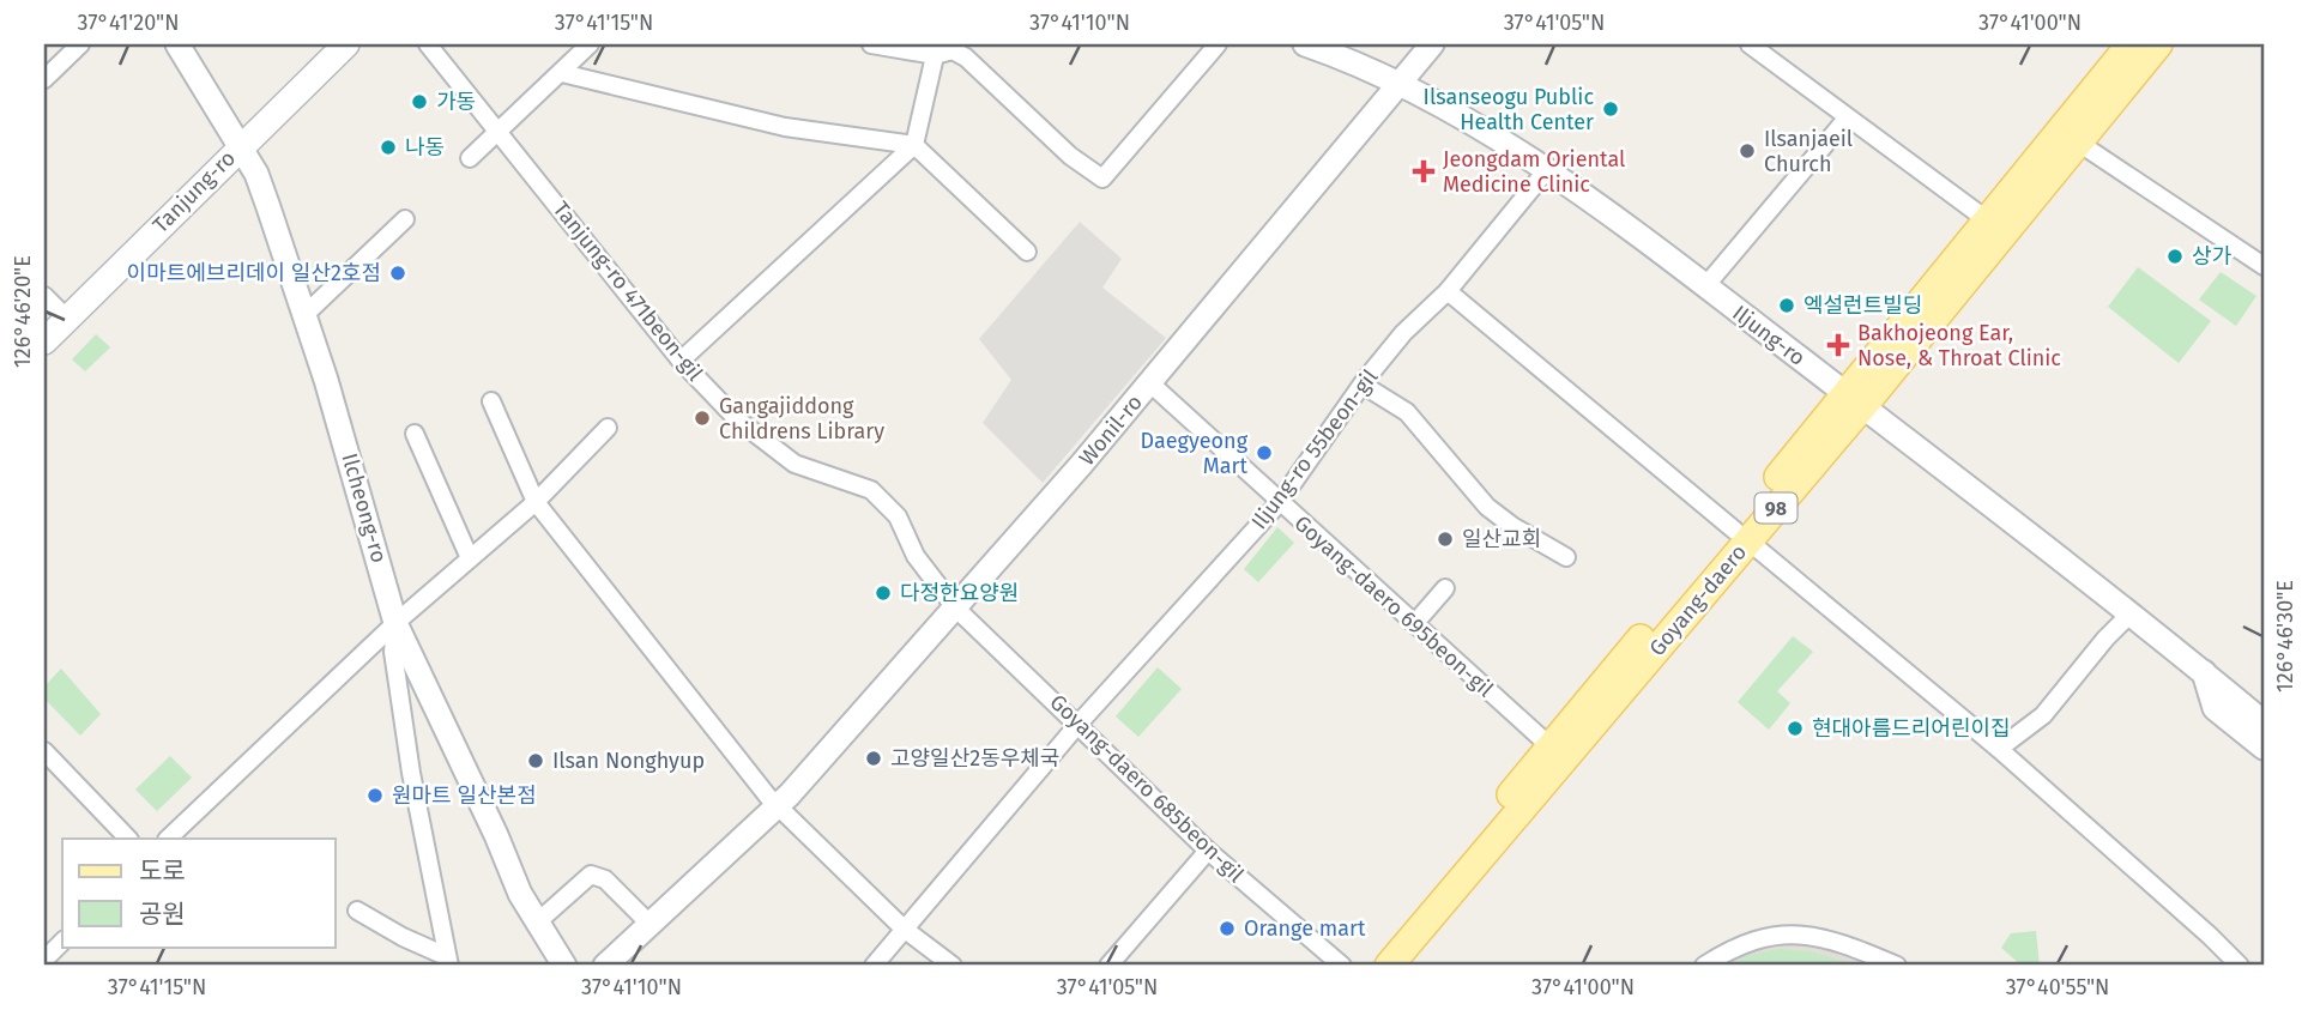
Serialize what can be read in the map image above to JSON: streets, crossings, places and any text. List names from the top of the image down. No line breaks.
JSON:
{"streets":{"main road":["Tanjung-ro","98","Goyang-daero"],"street":["Tanjung-ro 471beon-gil","Iljung-ro","Wonil-ro","Iljung-ro 55beon-gil","Ilcheong-ro","Goyang-daero 695beon-gil","Goyang-daero 685beon-gil"]},"crossings":[["Tanjung-ro","Ilcheong-ro"],["Tanjung-ro 471beon-gil","Wonil-ro"],["Tanjung-ro 471beon-gil","Goyang-daero 685beon-gil"],["Iljung-ro","Wonil-ro"],["Iljung-ro","Iljung-ro 55beon-gil"],["Iljung-ro","Goyang-daero"],["Wonil-ro","Goyang-daero 695beon-gil"],["Wonil-ro","Goyang-daero 685beon-gil"],["Iljung-ro 55beon-gil","Goyang-daero"],["Iljung-ro 55beon-gil","Goyang-daero 695beon-gil"],["Iljung-ro 55beon-gil","Goyang-daero 685beon-gil"],["Goyang-daero","Goyang-daero 695beon-gil"]],"places":{"other":["가동","Ilsanseogu Public Health Center","나동","Ilsanjaeil Church","상가","이마트에브리데이 일산2호점","엑설런트빌딩","Gangajiddong Childrens Library","Daegyeong Mart","일산교회","다정한요양원","현대아름드리어린이집","고양일산2동우체국","Ilsan Nonghyup","원마트 일산본점","Orange mart"],"health":["Jeongdam Oriental Medicine Clinic","Bakhojeong Ear, Nose, & Throat Clinic"]},"legend":["도로","공원"],"coordinates":["37°41'20\"N","37°41'15\"N","37°41'10\"N","37°41'05\"N","37°41'00\"N","126°46'20\"E","126°46'30\"E","37°40'55\"N"]}
